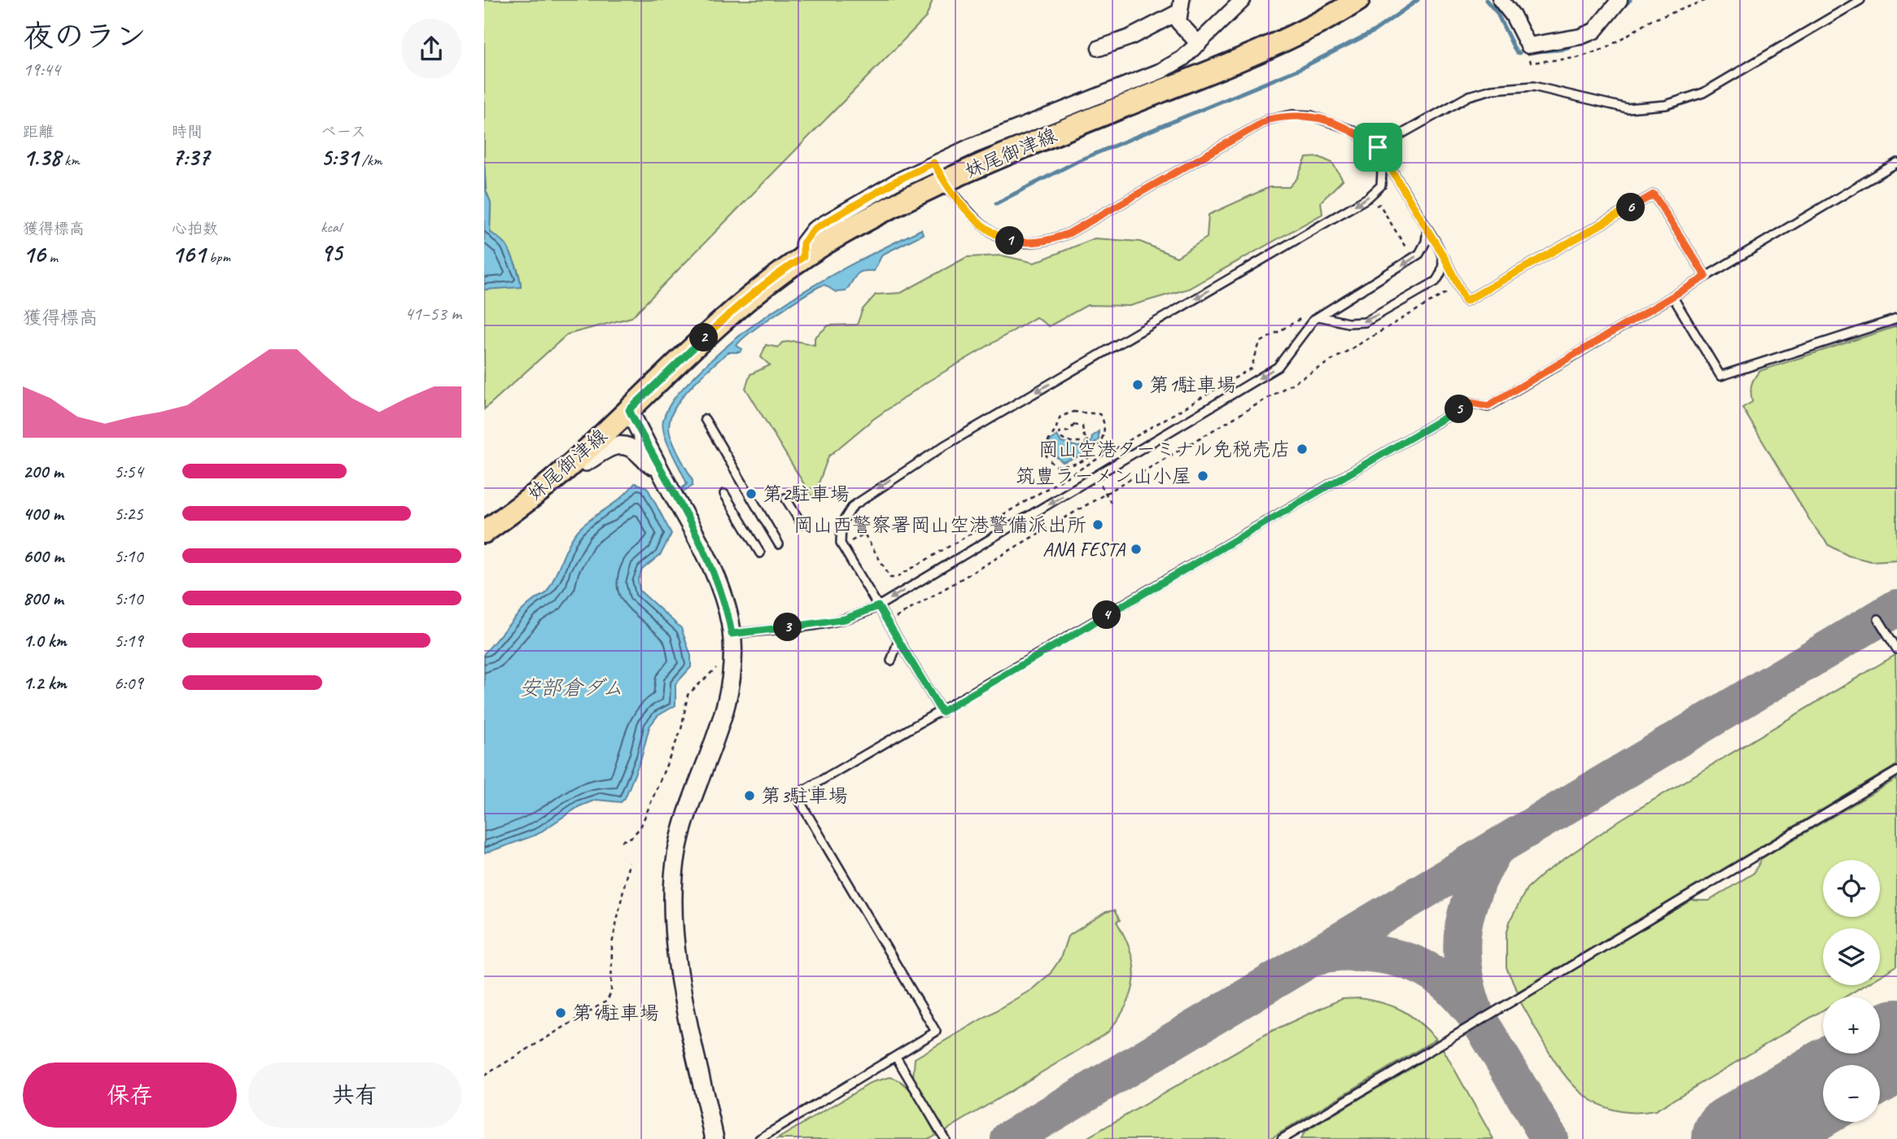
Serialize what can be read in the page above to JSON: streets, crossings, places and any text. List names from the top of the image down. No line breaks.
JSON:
{"streets":{"main road":["妹尾御津線"]},"water":["安部倉ダム"],"places":["第1駐車場","岡山空港ターミナル免税売店","筑豊ラーメン山小屋","第2駐車場","岡山西警察署岡山空港警備派出所","ANA FESTA","第3駐車場","第4駐車場"],"page":{"heading":["夜のラン","19:44"],"stats":[["距離","1.38 km"],["時間","7:37"],["ペース","5:31 /km"],["獲得標高","16 m"],["心拍数","161 bpm"],["kcal","95"]],"pins":["6","1","2","5","4","3"],"chart":["獲得標高","41–53 m"],"list":[{"name":"200 m","note":"5:54"},{"name":"400 m","note":"5:25"},{"name":"600 m","note":"5:10"},{"name":"800 m","note":"5:10"},{"name":"1.0 km","note":"5:19"},{"name":"1.2 km","note":"6:09"}],"map_buttons":["+","−"],"buttons":["保存","共有"]}}
